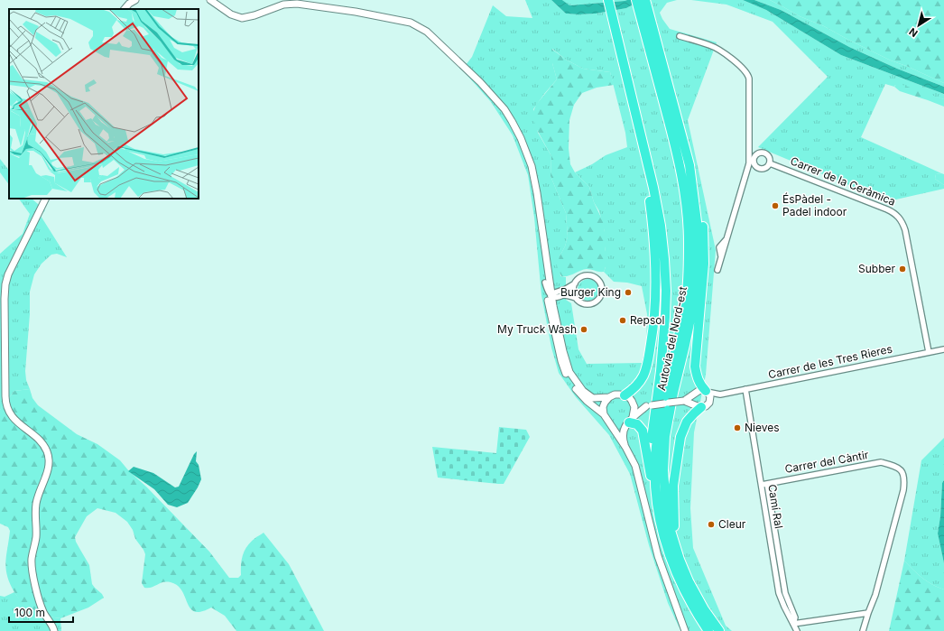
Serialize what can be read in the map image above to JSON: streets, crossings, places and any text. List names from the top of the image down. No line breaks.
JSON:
{"streets":{"highway":["Autovia del Nord-est"],"street":["Carrer de la Ceràmica","Carrer de les Tres Rieres","Carrer del Càntir","Camí Ral"]},"crossings":[["Carrer de la Ceràmica","Carrer de les Tres Rieres"],["Carrer de les Tres Rieres","Camí Ral"],["Carrer del Càntir","Camí Ral"]],"places":["ÉsPàdel - Padel indoor","Subber","Burger King","Repsol","My Truck Wash","Nieves","Cleur"],"scale_bar":"100 m","north":"bottom left"}
